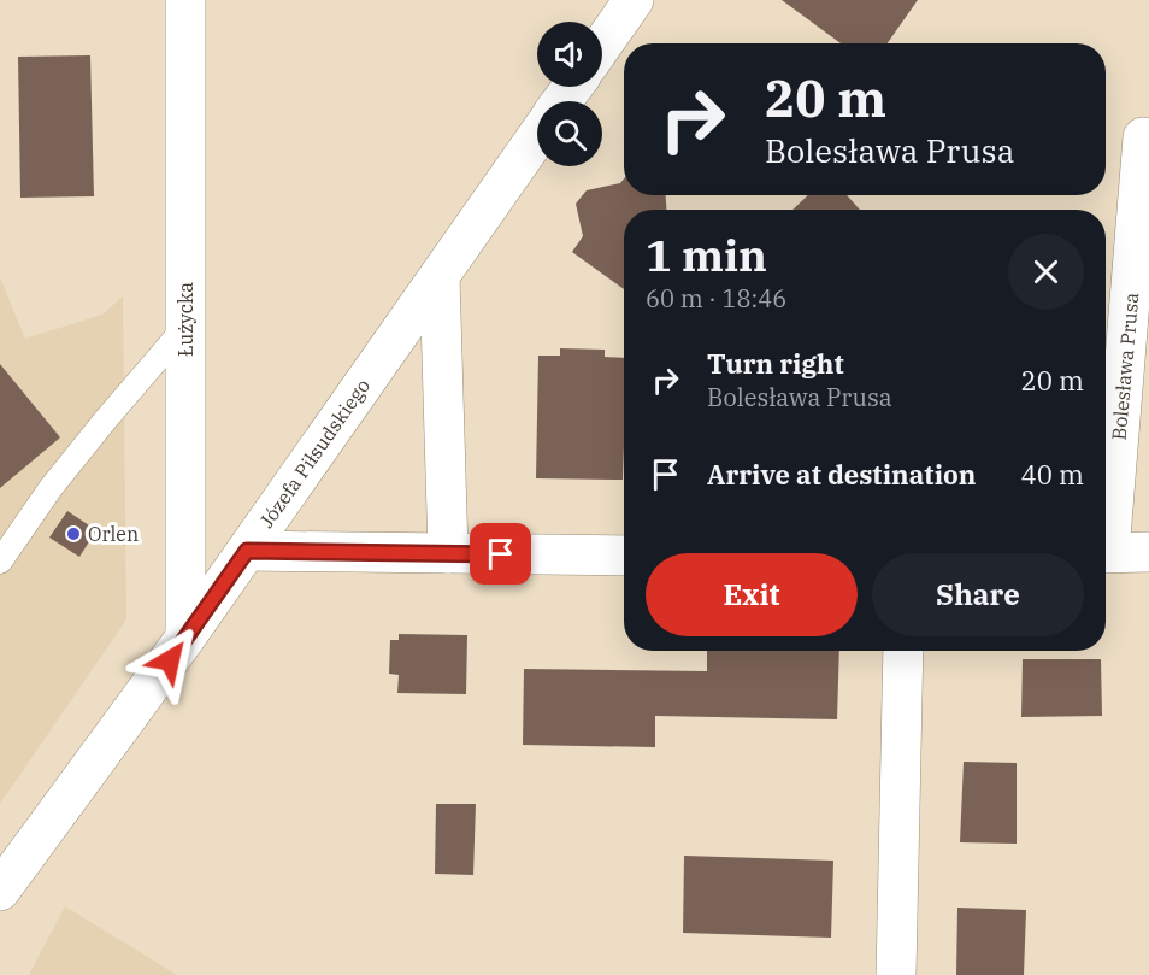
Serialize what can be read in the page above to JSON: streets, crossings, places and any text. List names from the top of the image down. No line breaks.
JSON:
{"streets":{"street":["Łużycka","Bolesława Prusa","Józefa Piłsudskiego"]},"crossings":[["Łużycka","Józefa Piłsudskiego"]],"places":["Orlen"],"page":{"turn":["20 m","Bolesława Prusa"],"heading":["1 min","60 m · 18:46"],"list":[{"name":"Turn right","note":"Bolesława Prusa","value":"20 m"},{"name":"Arrive at destination","value":"40 m"}],"buttons":["Exit","Share"]}}
